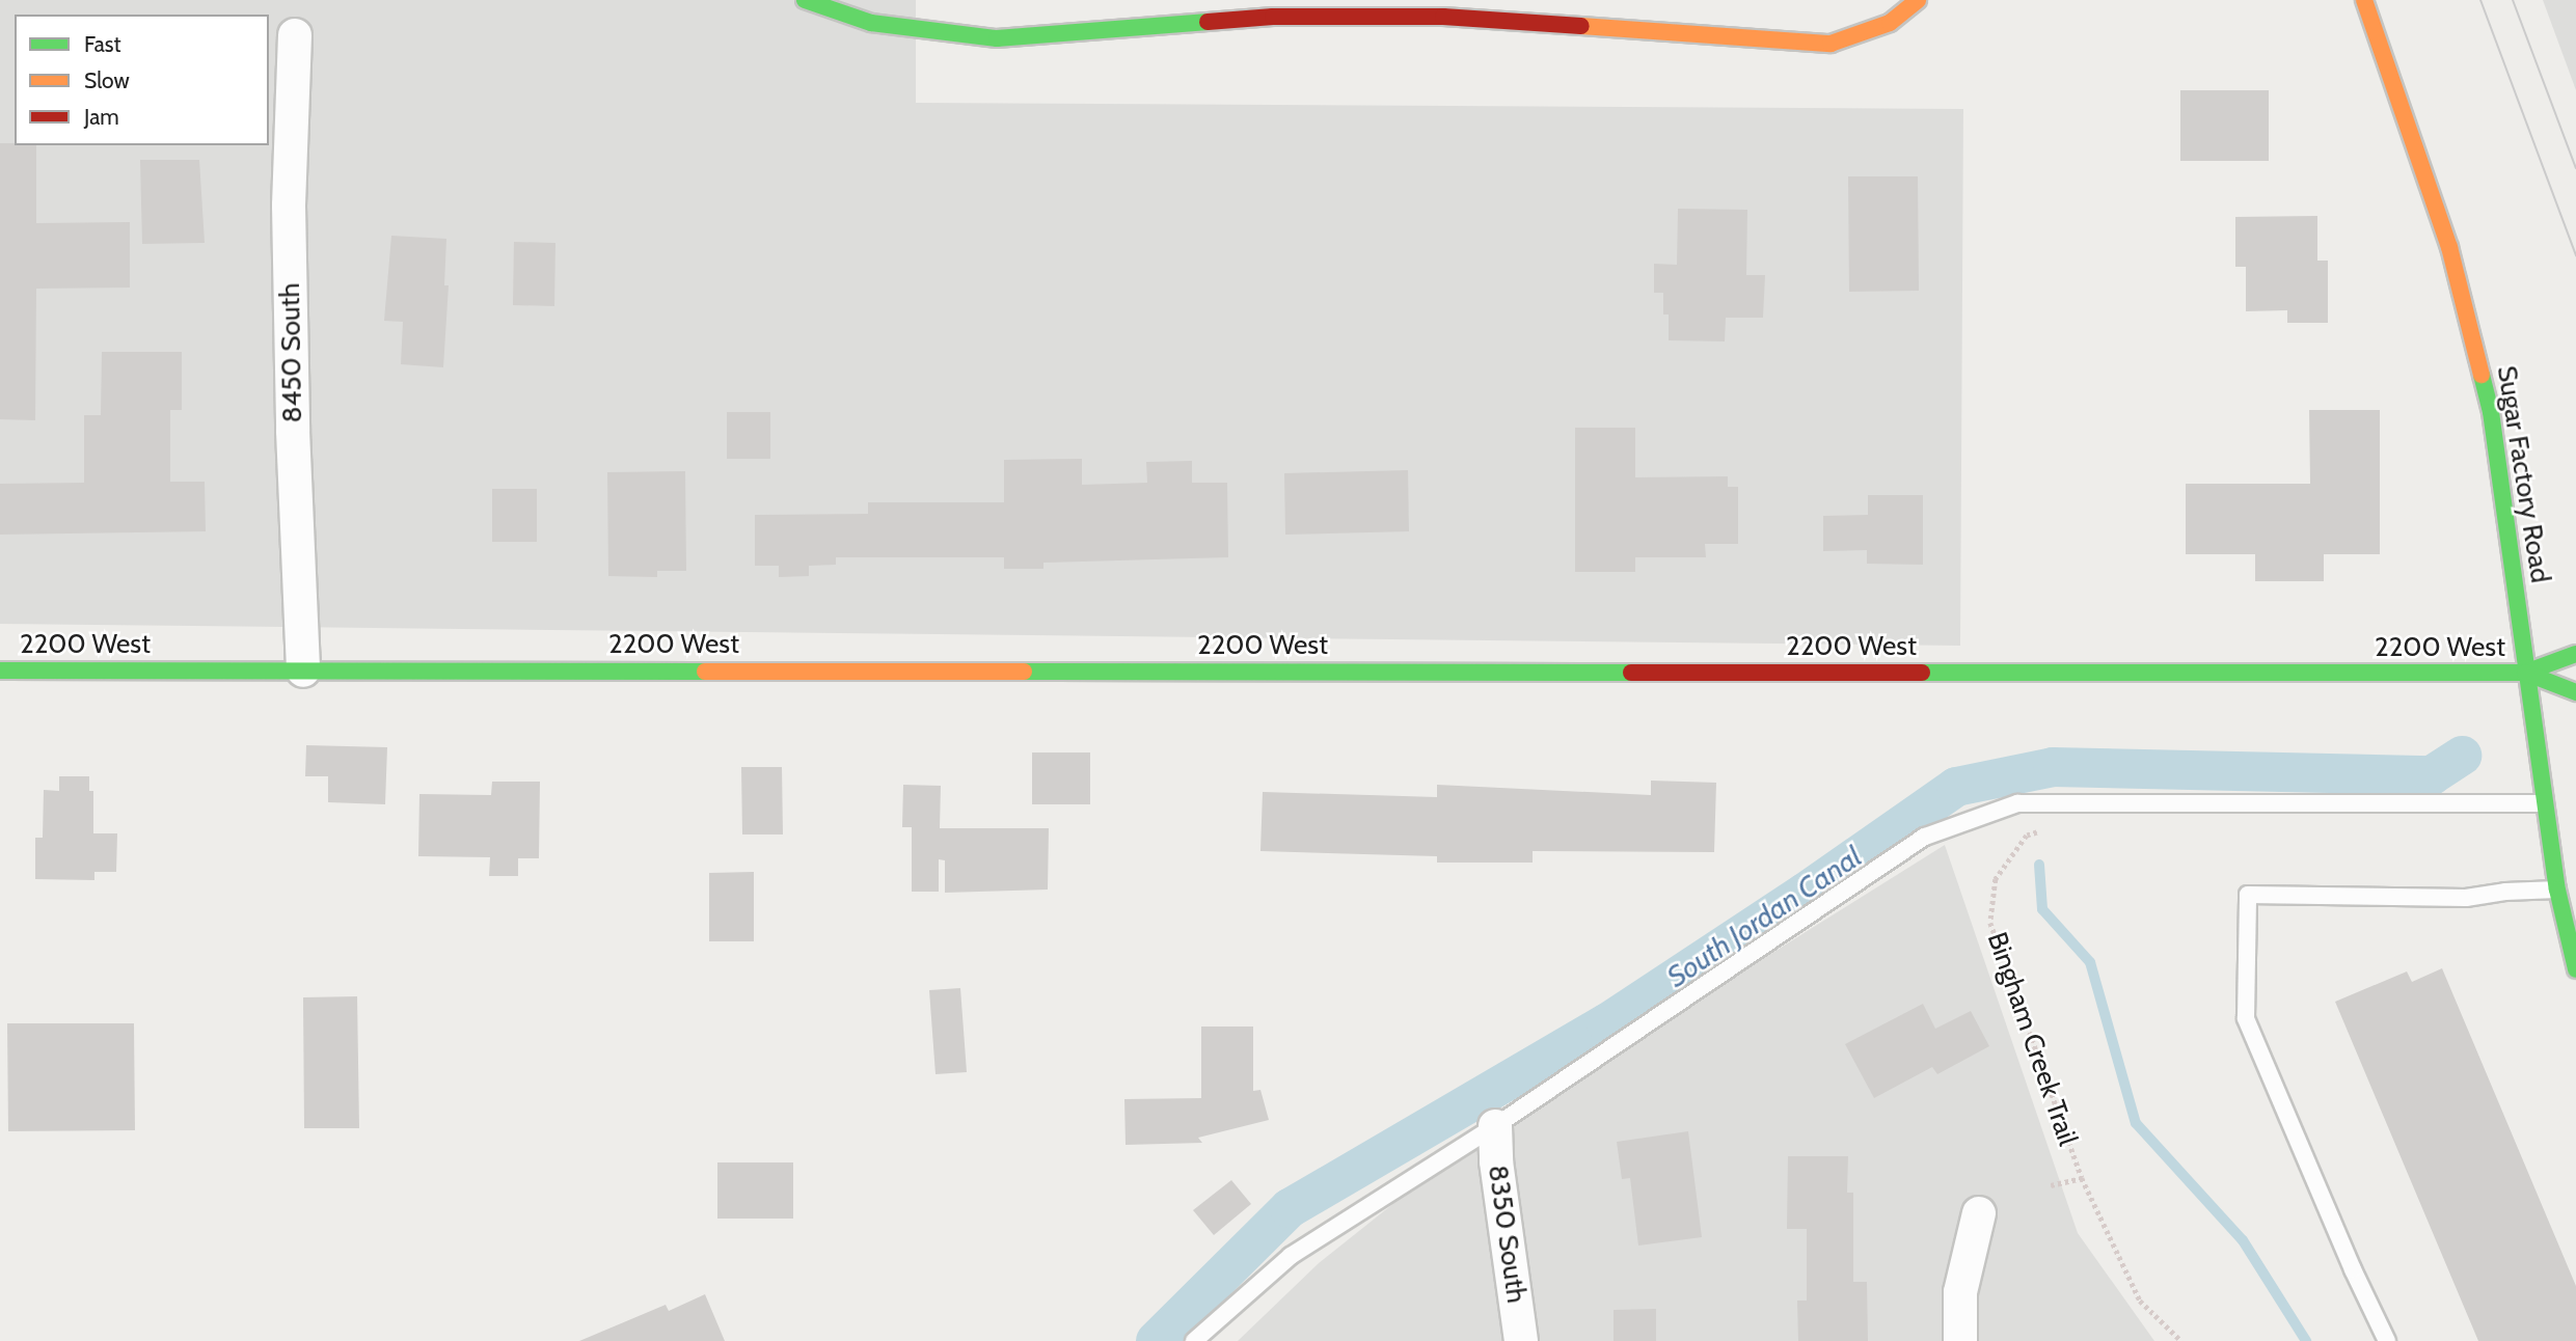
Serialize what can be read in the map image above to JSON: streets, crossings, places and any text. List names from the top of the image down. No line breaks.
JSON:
{"streets":{"street":["8450 South","Sugar Factory Road","2200 West","8350 South"],"path":["Bingham Creek Trail"]},"crossings":[["8450 South","2200 West"],["Sugar Factory Road","2200 West"]],"water":["South Jordan Canal"],"legend":["Fast","Slow","Jam"]}
